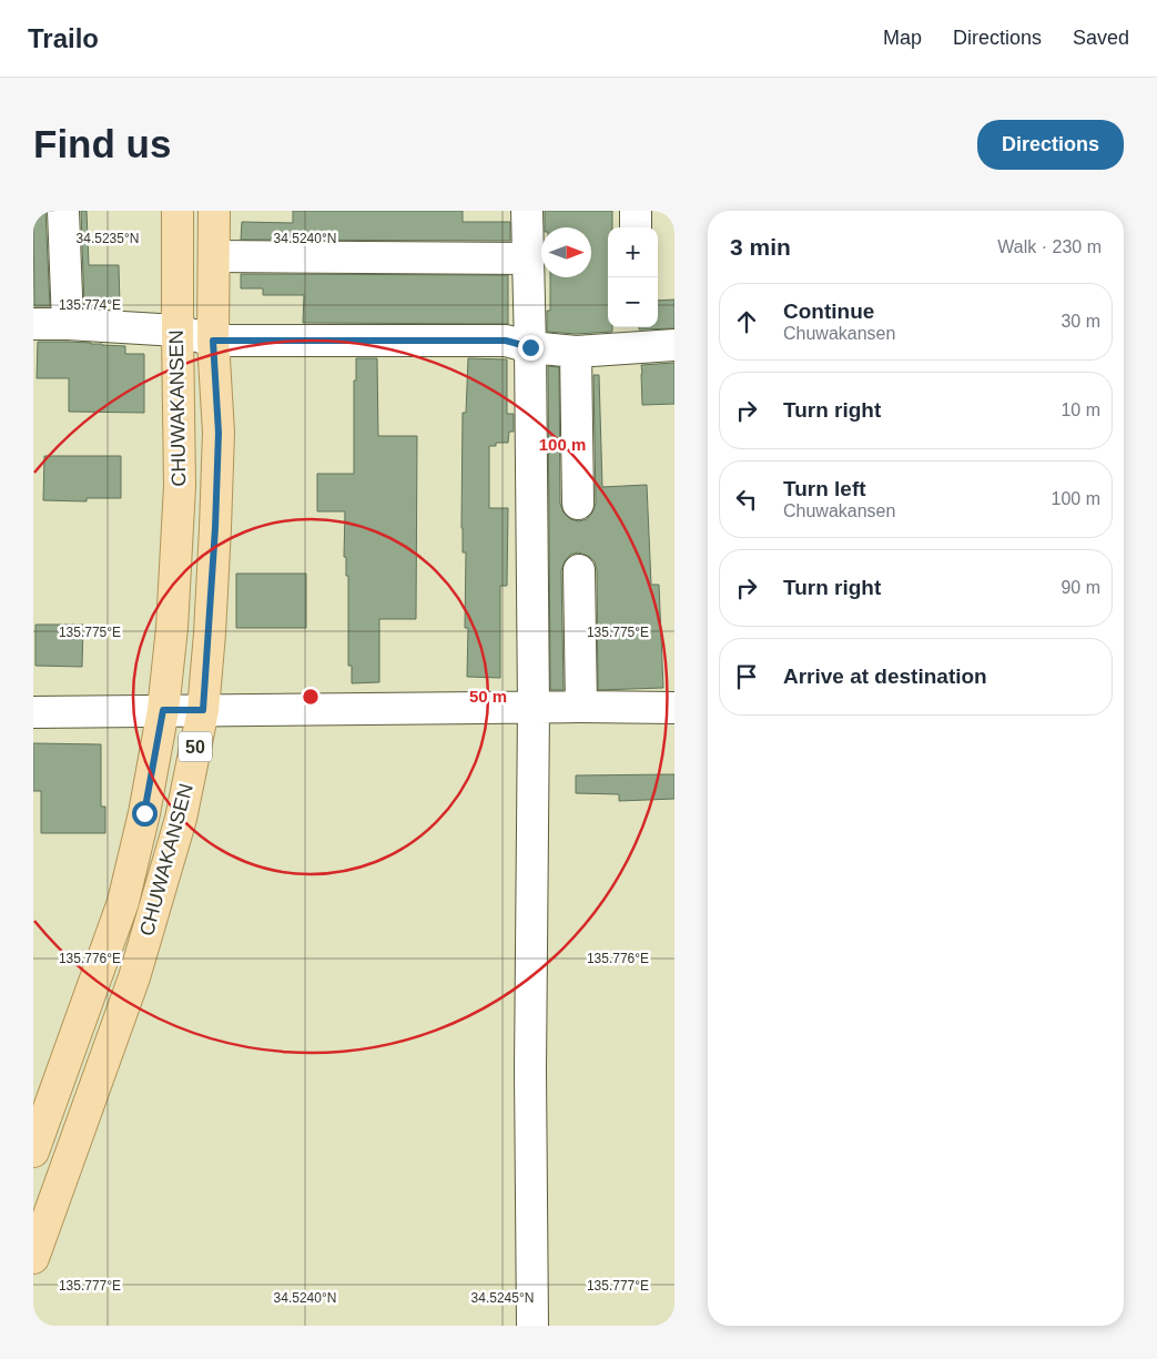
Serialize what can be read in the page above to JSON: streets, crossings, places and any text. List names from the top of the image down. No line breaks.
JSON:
{"streets":{"main road":["CHUWAKANSEN","50"]},"north":"right","page":{"header":"Trailo","nav":["Map","Directions","Saved"],"buttons":"Directions","title":"Find us","heading":["3 min","Walk · 230 m"],"map_buttons":["+","−"],"list":[["Continue","Chuwakansen","30 m"],["Turn right","10 m"],["Turn left","Chuwakansen","100 m"],["Turn right","90 m"],"Arrive at destination"]},"coordinates":["34.5235°N","34.5240°N","135.774°E","135.775°E","135.776°E","135.777°E","34.5245°N"],"rings":["100 m","50 m"]}
